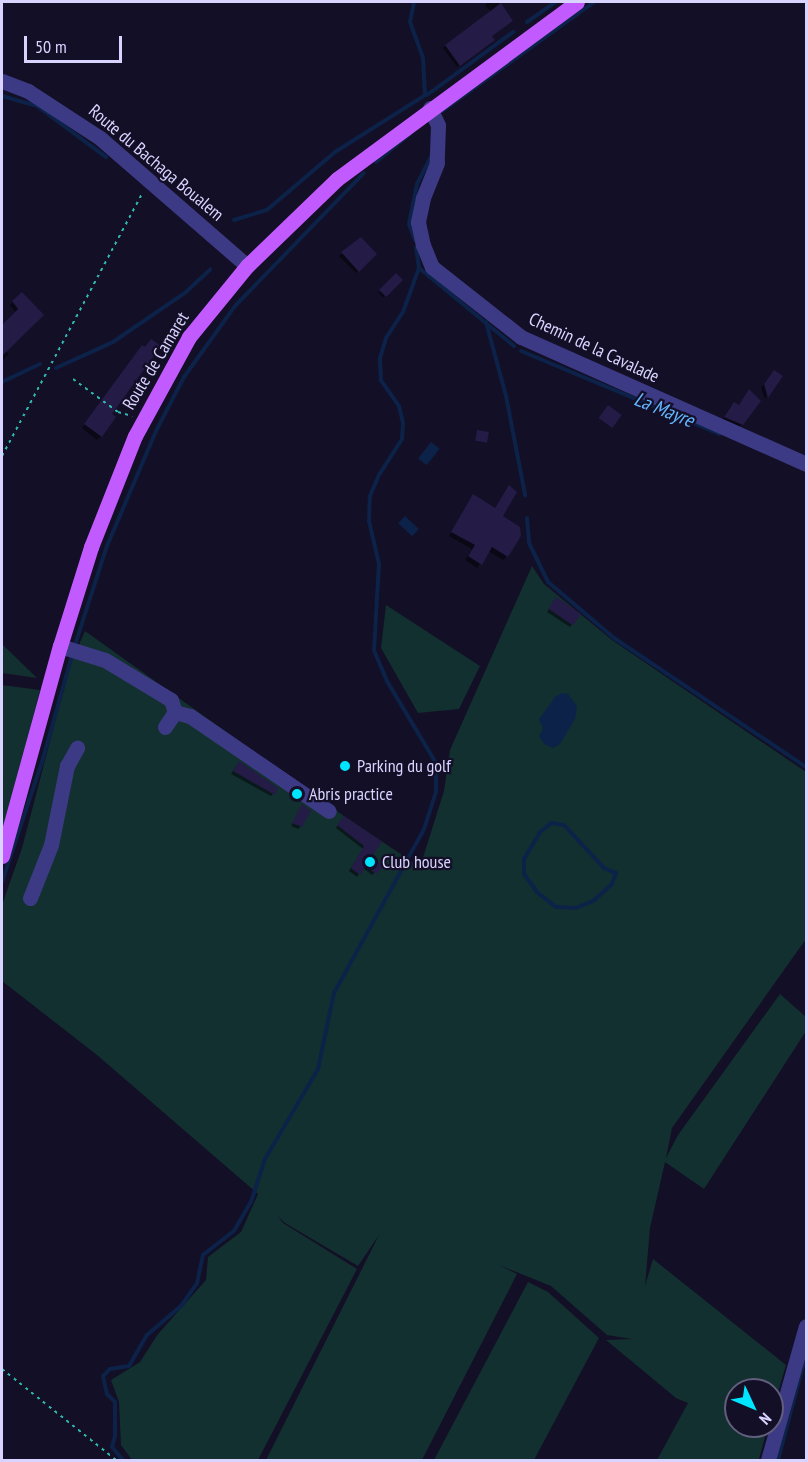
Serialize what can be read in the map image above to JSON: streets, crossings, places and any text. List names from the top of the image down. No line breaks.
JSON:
{"streets":{"main road":["Route de Camaret"],"street":["Route du Bachaga Boualem","Chemin de la Cavalade"]},"crossings":[["Route du Bachaga Boualem","Route de Camaret"],["Chemin de la Cavalade","Route de Camaret"]],"water":["La Mayre"],"places":["Parking du golf","Abris practice","Club house"],"scale_bar":"50 m","north":"bottom right"}
